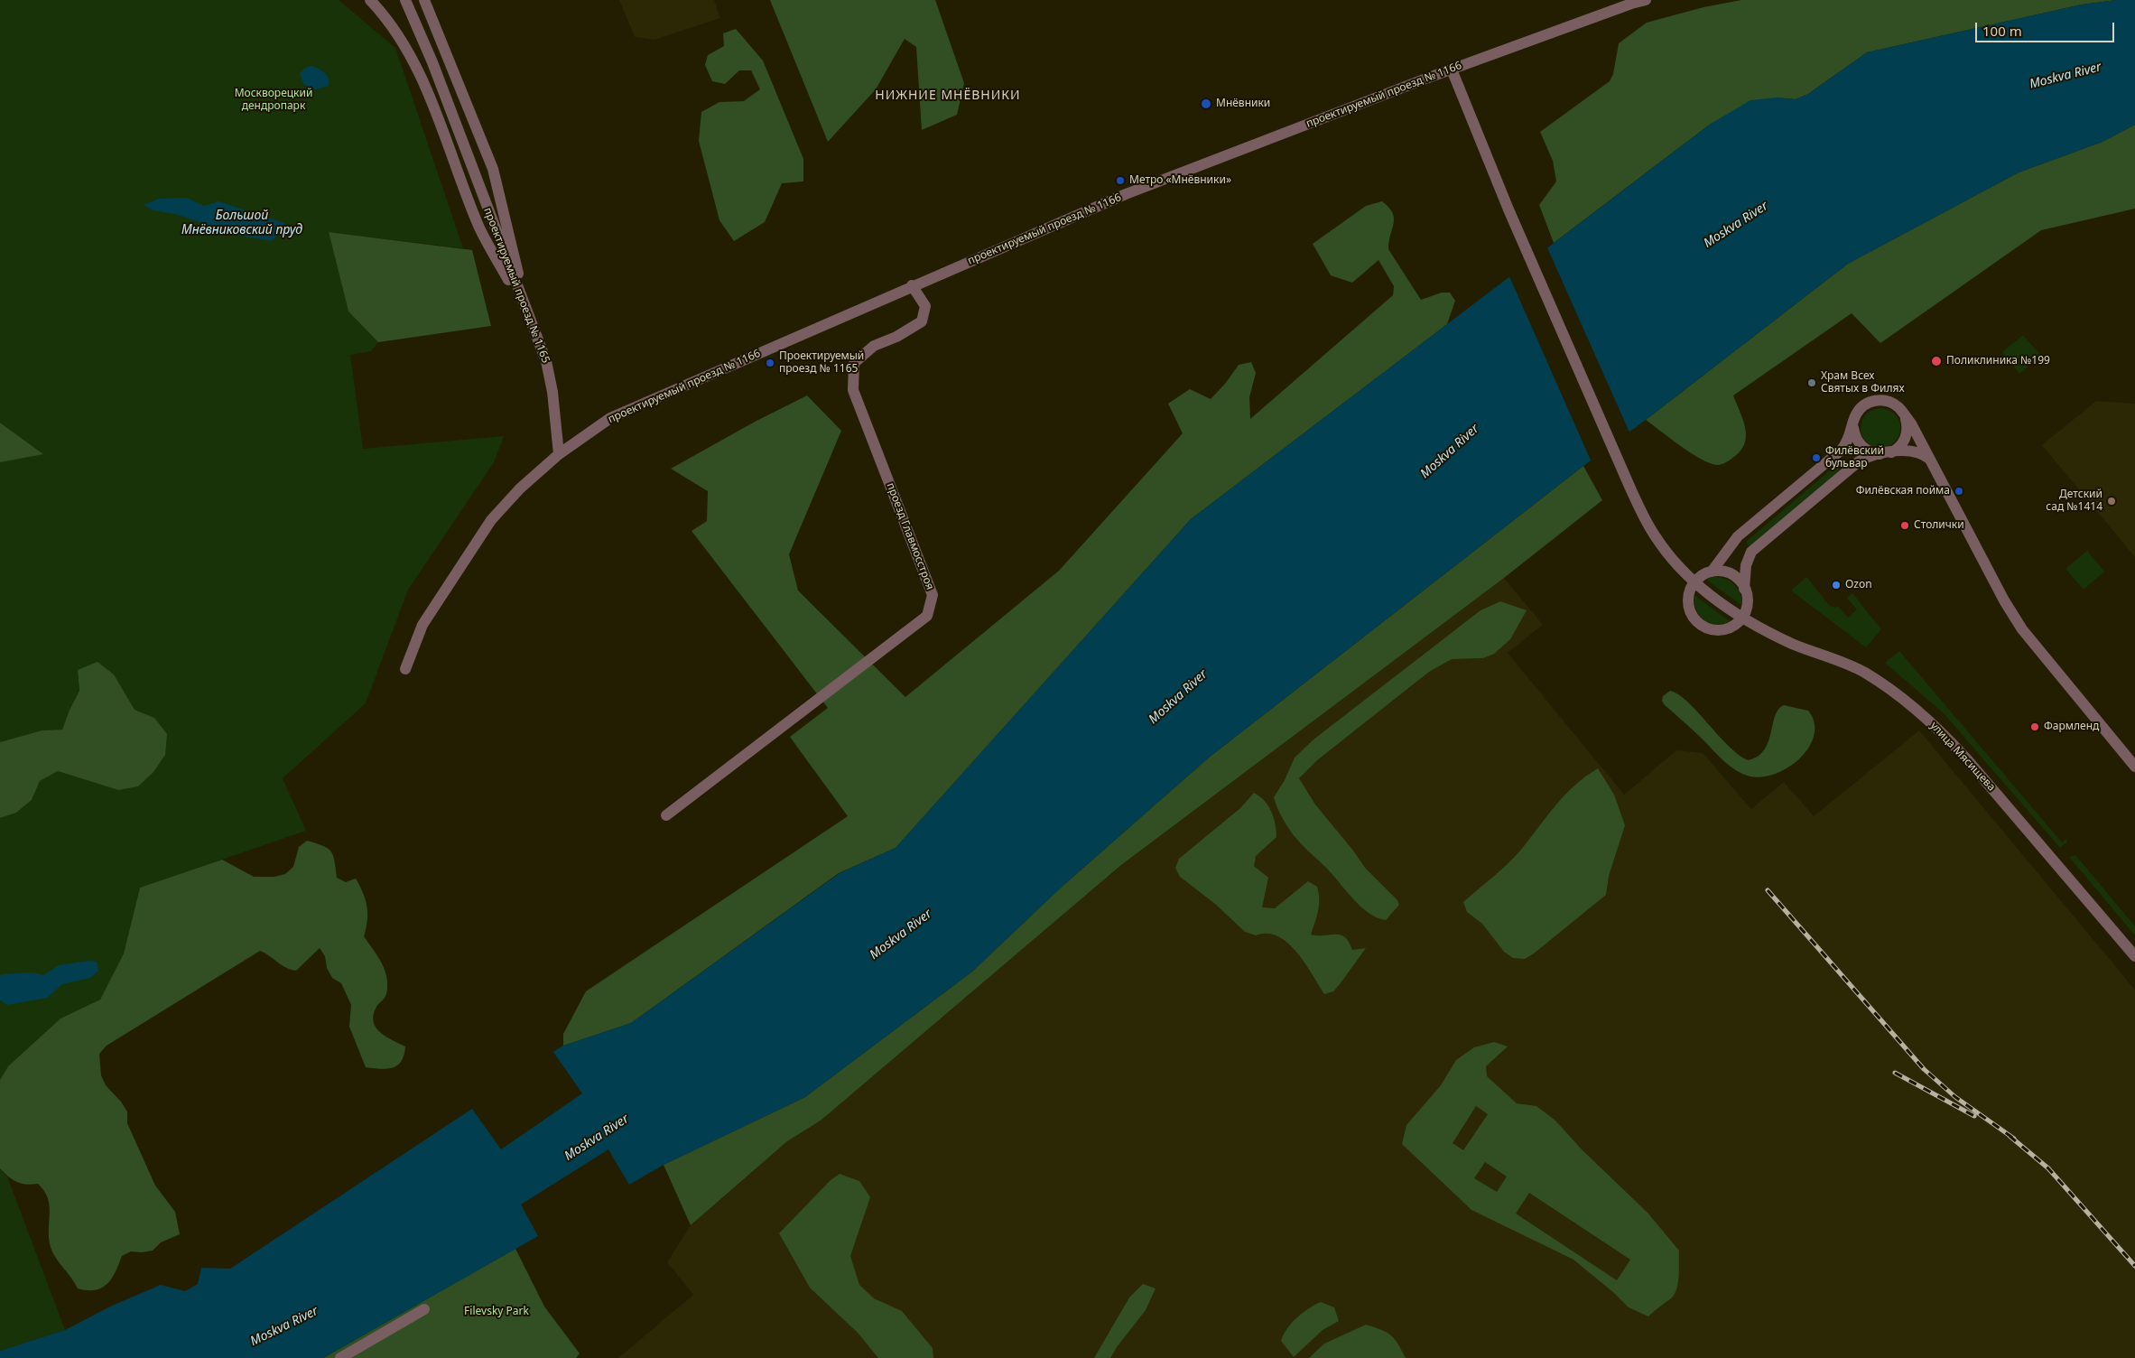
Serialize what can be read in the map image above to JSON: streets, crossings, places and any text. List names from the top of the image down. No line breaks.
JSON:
{"streets":{"street":["проектируемый проезд № 1166","проектируемый проезд № 1165","проезд Главмосстроя","улица Мясищева"]},"crossings":[["проектируемый проезд № 1166","проектируемый проезд № 1165"],["проектируемый проезд № 1166","проезд Главмосстроя"],["проектируемый проезд № 1166","улица Мясищева"]],"districts":["НИЖНИЕ МНЁВНИКИ"],"water":["Moskva River","Большой Мнёвниковский пруд"],"parks":["Москворецкий дендропарк","Filevsky Park"],"places":["Мнёвники","Метро «Мнёвники»","Поликлиника №199","Проектируемый проезд № 1165","Храм Всех Святых в Филях","Филёвский бульвар","Филёвская пойма","Детский сад №1414","Столички","Ozon","Фармленд"],"scale_bar":"100 m"}
